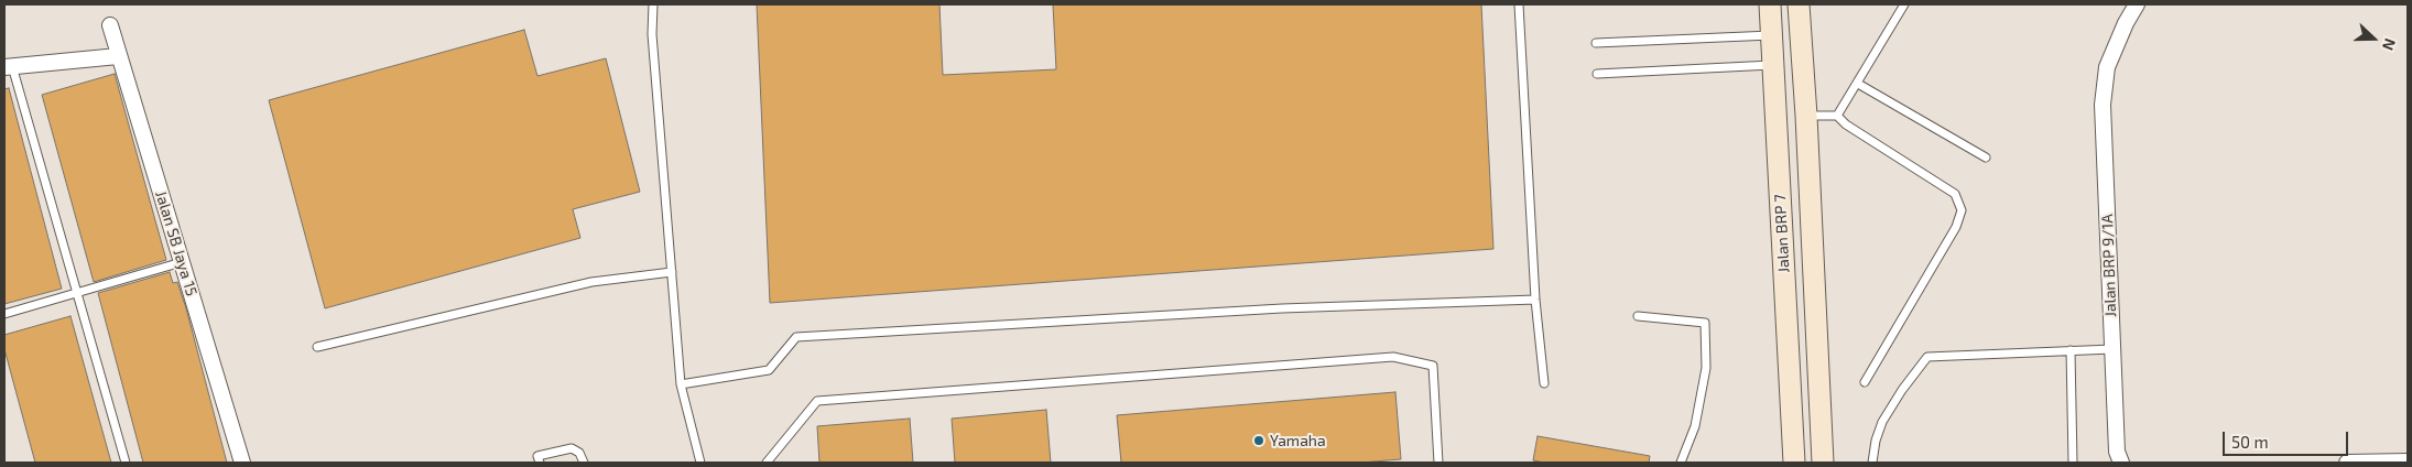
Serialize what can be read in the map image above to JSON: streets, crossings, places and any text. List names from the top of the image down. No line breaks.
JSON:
{"streets":{"main road":["Jalan BRP 7"],"street":["Jalan SB Jaya 15","Jalan BRP 9/1A"]},"places":["Yamaha"],"scale_bar":"50 m","north":"right"}
